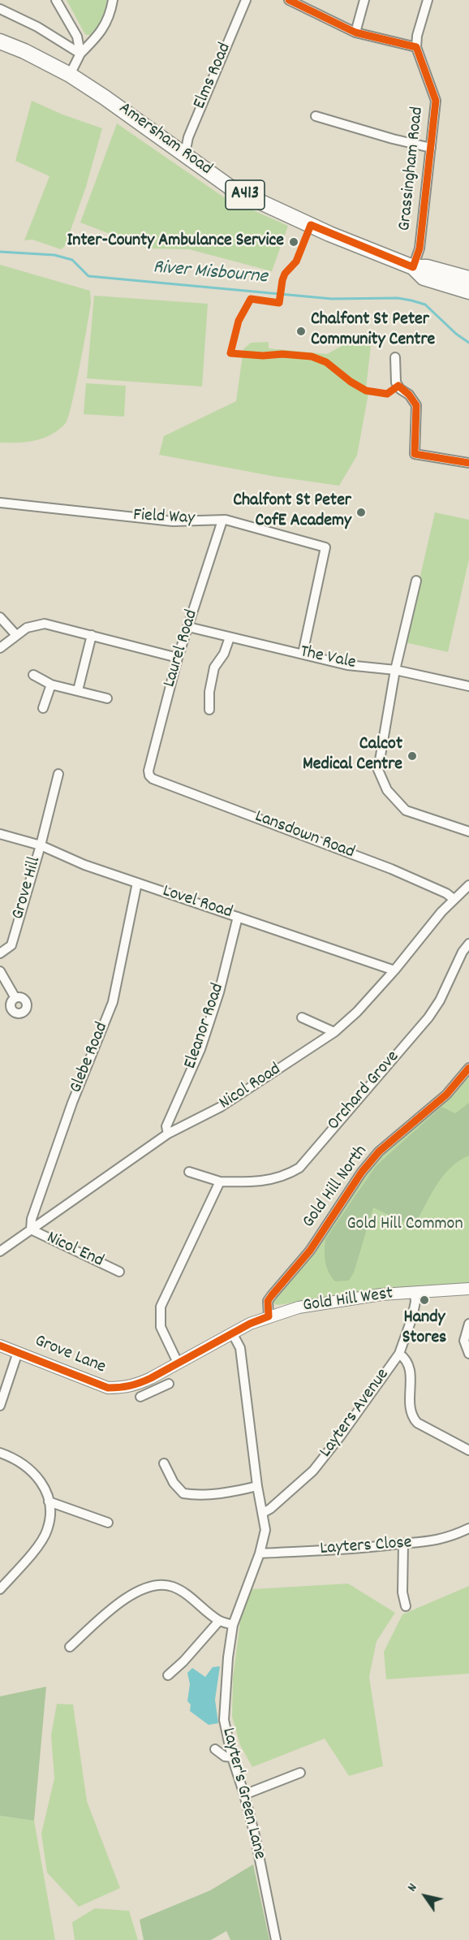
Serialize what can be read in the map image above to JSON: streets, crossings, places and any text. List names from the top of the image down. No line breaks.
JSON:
{"streets":{"highway":["Amersham Road","A413"],"street":["Elms Road","Grassingham Road","Field Way","Laurel Road","The Vale","Lansdown Road","Grove Hill","Lovel Road","Eleanor Road","Glebe Road","Nicol Road","Orchard Grove","Gold Hill North","Nicol End","Gold Hill West","Grove Lane","Layters Avenue","Layters Close","Layter's Green Lane"]},"crossings":[["Elms Road","Amersham Road"],["Amersham Road","Grassingham Road"],["Field Way","Laurel Road"],["Field Way","The Vale"],["Laurel Road","The Vale"],["Laurel Road","Lansdown Road"],["Lansdown Road","Nicol Road"],["Grove Hill","Lovel Road"],["Lovel Road","Eleanor Road"],["Lovel Road","Glebe Road"],["Lovel Road","Nicol Road"],["Eleanor Road","Nicol Road"],["Glebe Road","Nicol Road"],["Glebe Road","Nicol End"],["Nicol Road","Nicol End"],["Gold Hill North","Gold Hill West"],["Gold Hill West","Grove Lane"],["Gold Hill West","Layters Avenue"],["Gold Hill West","Layter's Green Lane"],["Grove Lane","Layter's Green Lane"],["Layters Avenue","Layter's Green Lane"],["Layters Close","Layter's Green Lane"]],"water":["River Misbourne"],"parks":["Gold Hill Common"],"places":["Inter-County Ambulance Service","Chalfont St Peter Community Centre","Chalfont St Peter CofE Academy","Calcot Medical Centre","Handy Stores"],"north":"top left"}
